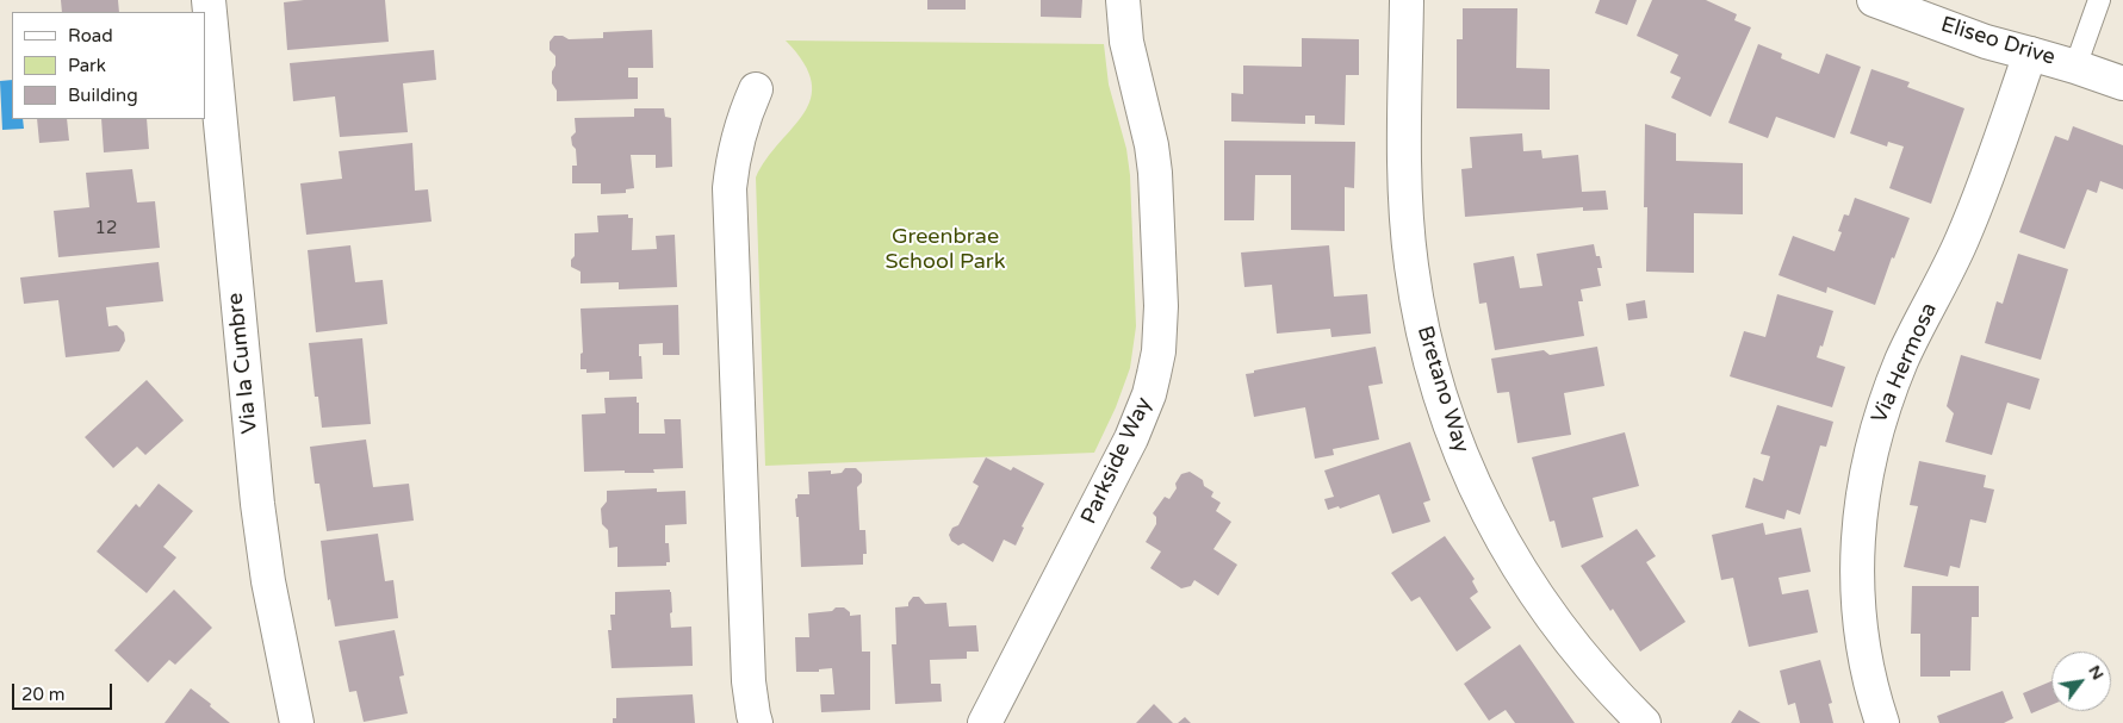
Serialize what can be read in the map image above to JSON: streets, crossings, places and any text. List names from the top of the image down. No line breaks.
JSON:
{"streets":{"street":["Eliseo Drive","Via la Cumbre","Via Hermosa","Bretano Way","Parkside Way"]},"crossings":[["Eliseo Drive","Via Hermosa"]],"parks":["Greenbrae School Park"],"house_numbers":["12"],"legend":["Road","Park","Building"],"scale_bar":"20 m","north":"top right"}
